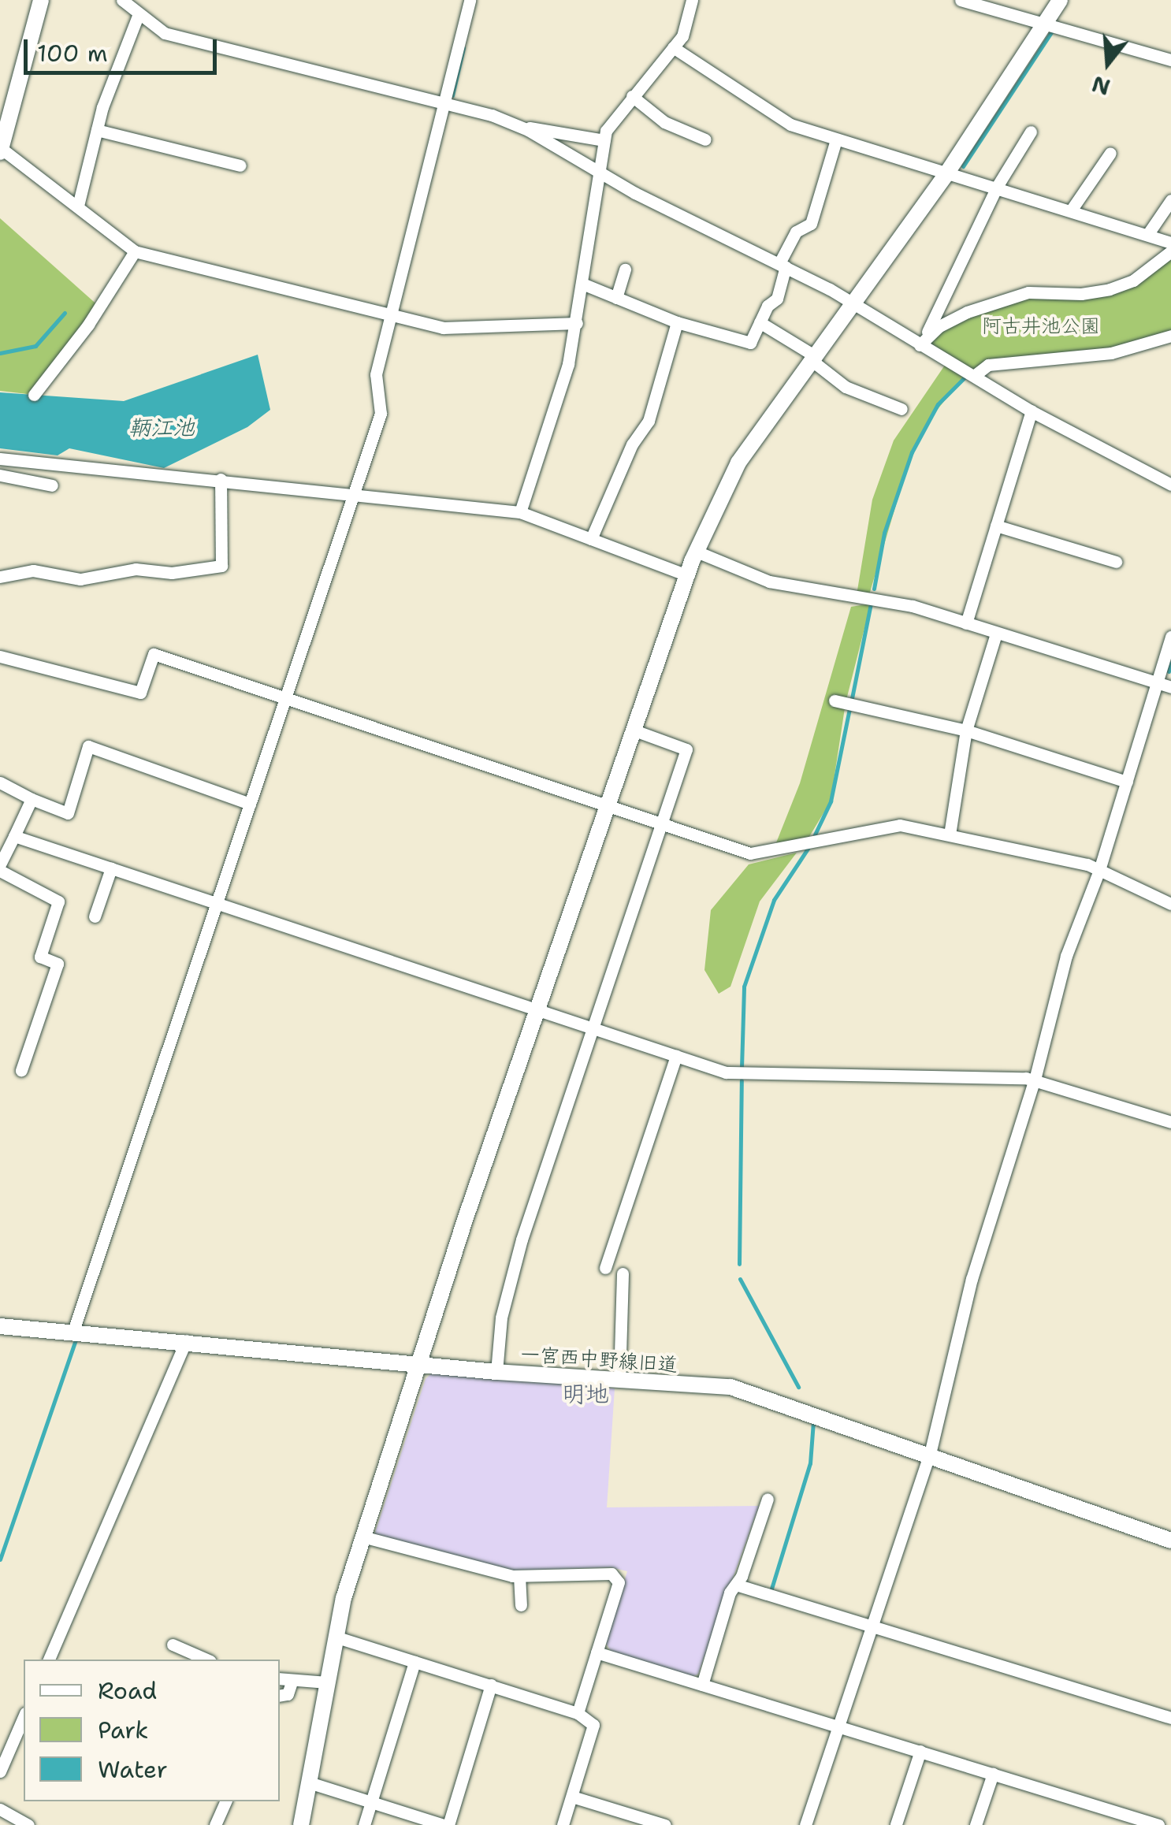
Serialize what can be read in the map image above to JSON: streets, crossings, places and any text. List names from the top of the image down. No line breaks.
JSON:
{"streets":{"street":["一宮西中野線旧道"]},"districts":["明地"],"water":["鞆江池"],"parks":["阿古井池公園"],"legend":["Road","Park","Water"],"scale_bar":"100 m","north":"bottom"}
